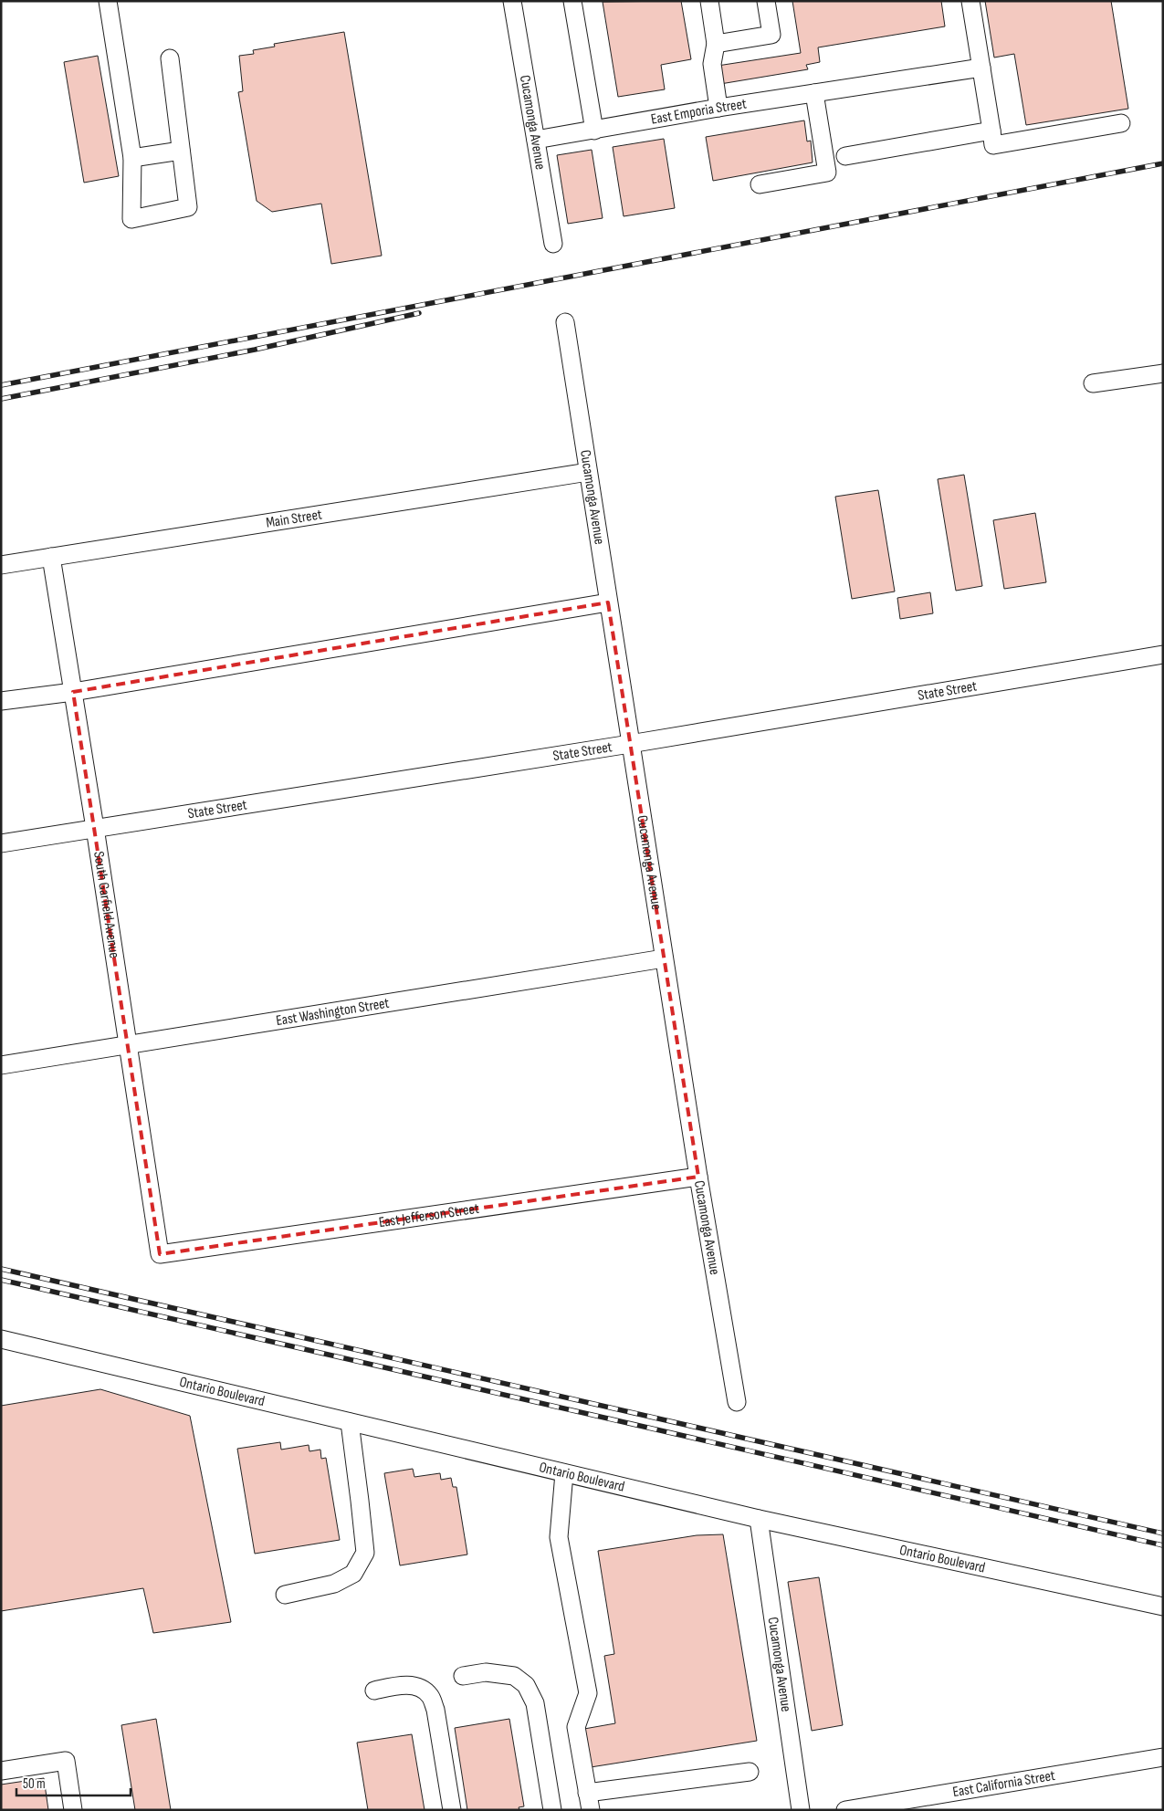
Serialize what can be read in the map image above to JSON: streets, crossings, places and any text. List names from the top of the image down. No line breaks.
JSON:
{"streets":{"street":["East Emporia Street","Cucamonga Avenue","Main Street","State Street","South Garfield Avenue","East Washington Street","East Jefferson Street","Ontario Boulevard","East California Street"]},"crossings":[["East Emporia Street","Cucamonga Avenue"],["Cucamonga Avenue","Main Street"],["Cucamonga Avenue","State Street"],["Cucamonga Avenue","East Washington Street"],["Cucamonga Avenue","East Jefferson Street"],["Cucamonga Avenue","Ontario Boulevard"],["Main Street","South Garfield Avenue"],["State Street","South Garfield Avenue"],["South Garfield Avenue","East Washington Street"],["South Garfield Avenue","East Jefferson Street"]],"scale_bar":"50 m"}
